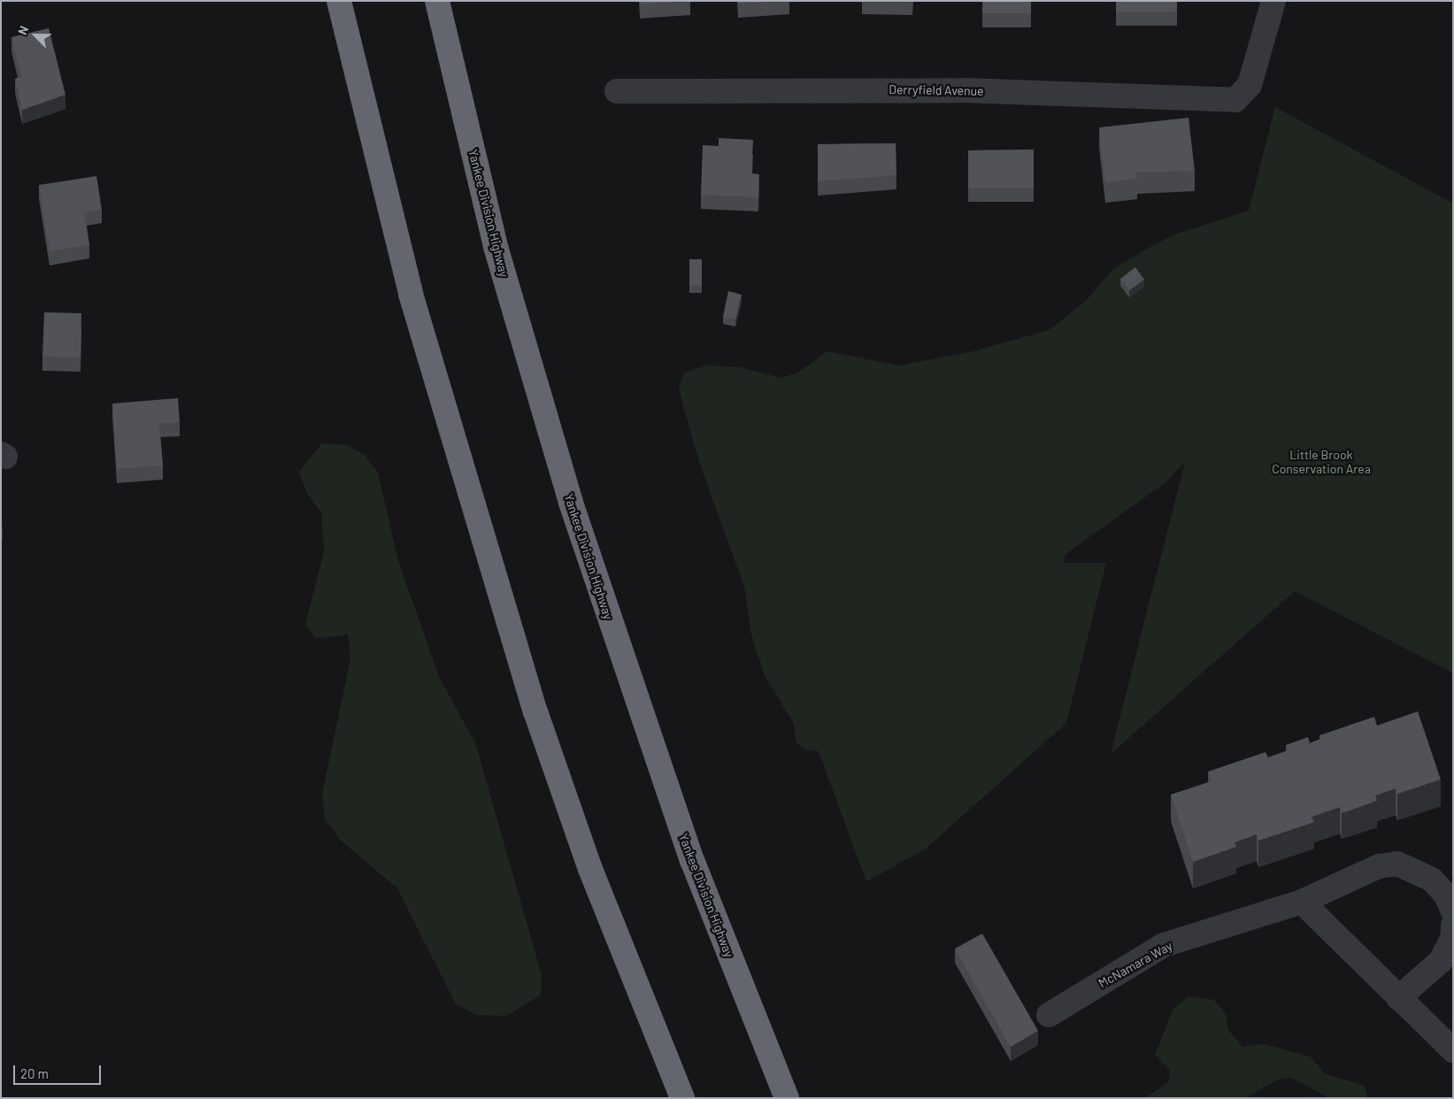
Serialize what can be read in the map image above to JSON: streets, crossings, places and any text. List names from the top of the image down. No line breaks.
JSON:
{"streets":{"highway":["Yankee Division Highway"],"street":["Derryfield Avenue","McNamara Way"]},"parks":["Little Brook Conservation Area"],"scale_bar":"20 m","north":"top left"}
